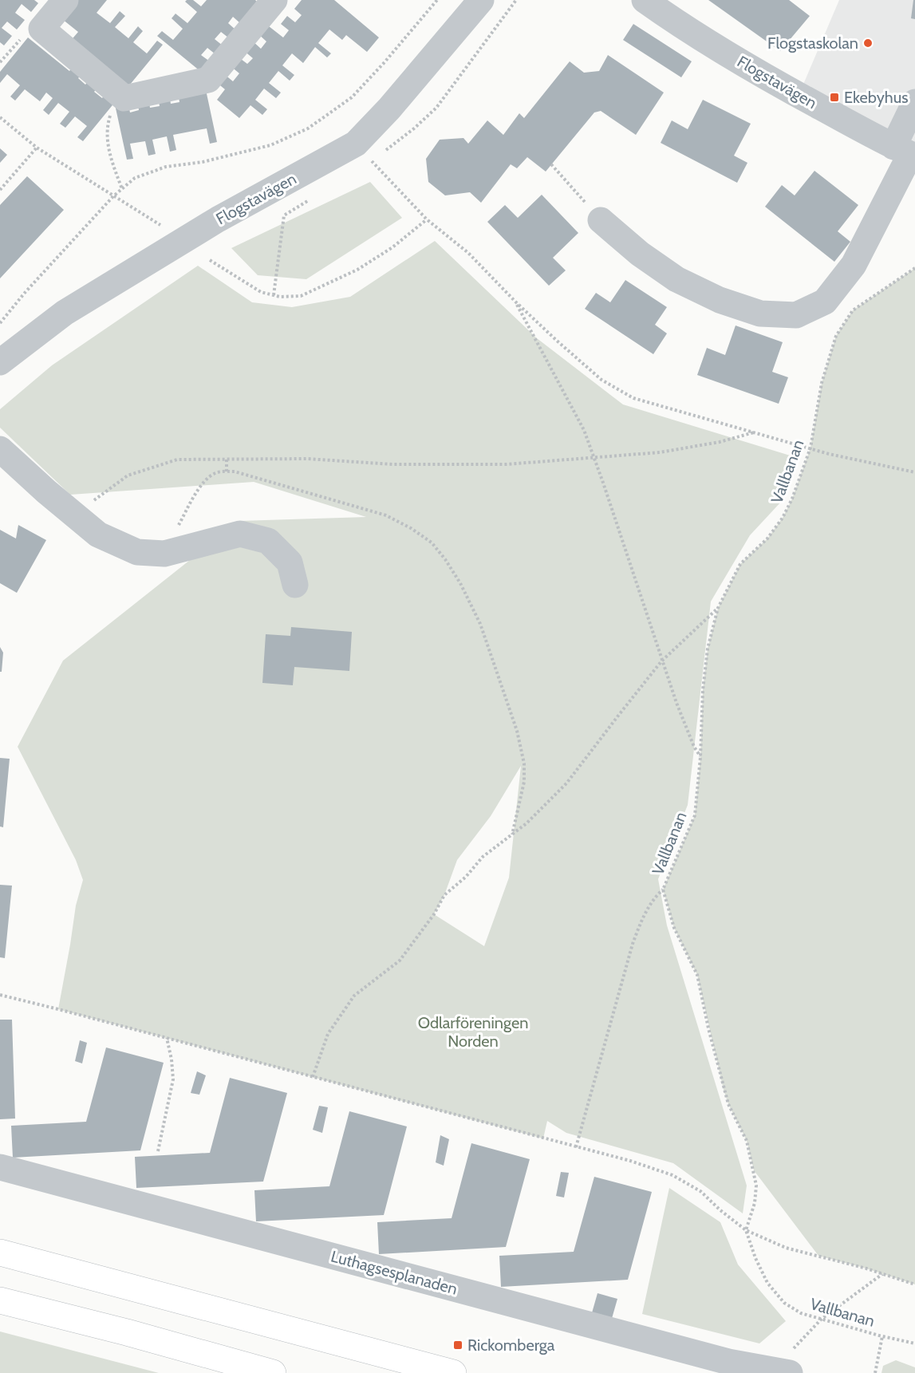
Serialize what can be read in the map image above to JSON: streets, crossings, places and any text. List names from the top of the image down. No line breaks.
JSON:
{"streets":{"street":["Flogstavägen","Luthagsesplanaden"],"path":["Vallbanan"]},"parks":["Odlarföreningen Norden"],"places":{"other":["Flogstaskolan"],"transit":["Ekebyhus","Rickomberga"]}}
